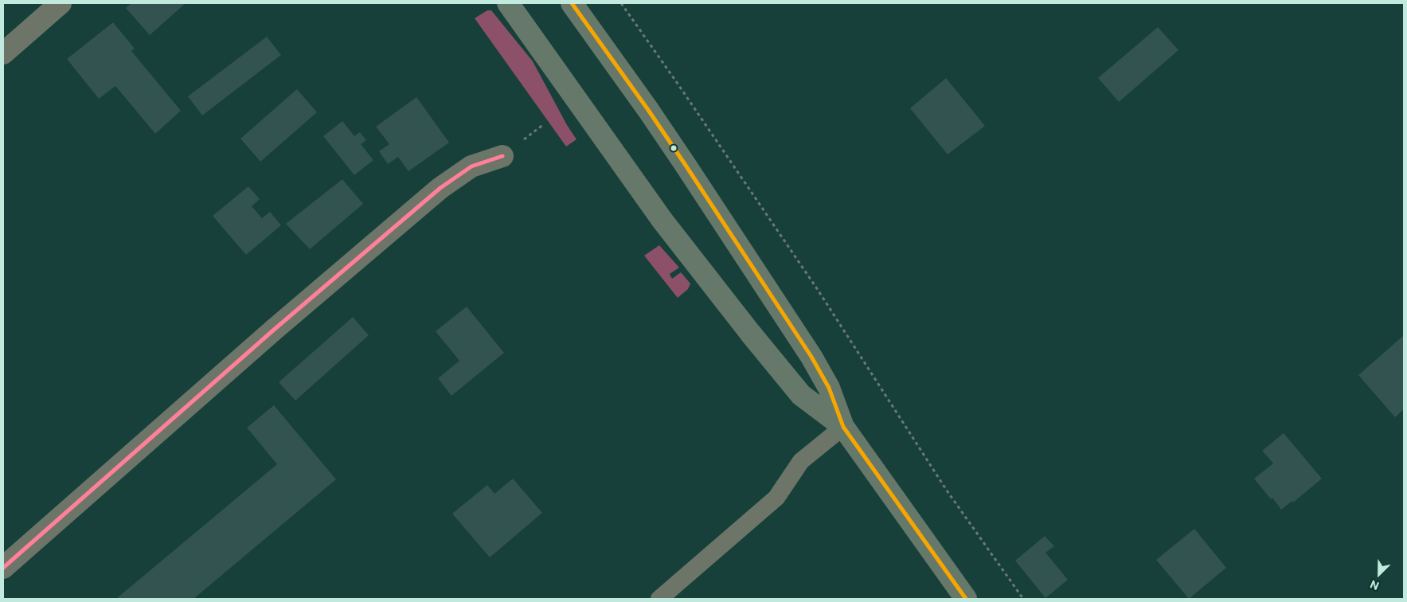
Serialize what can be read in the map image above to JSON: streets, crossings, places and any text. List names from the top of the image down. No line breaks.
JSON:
{"north":"bottom left"}
